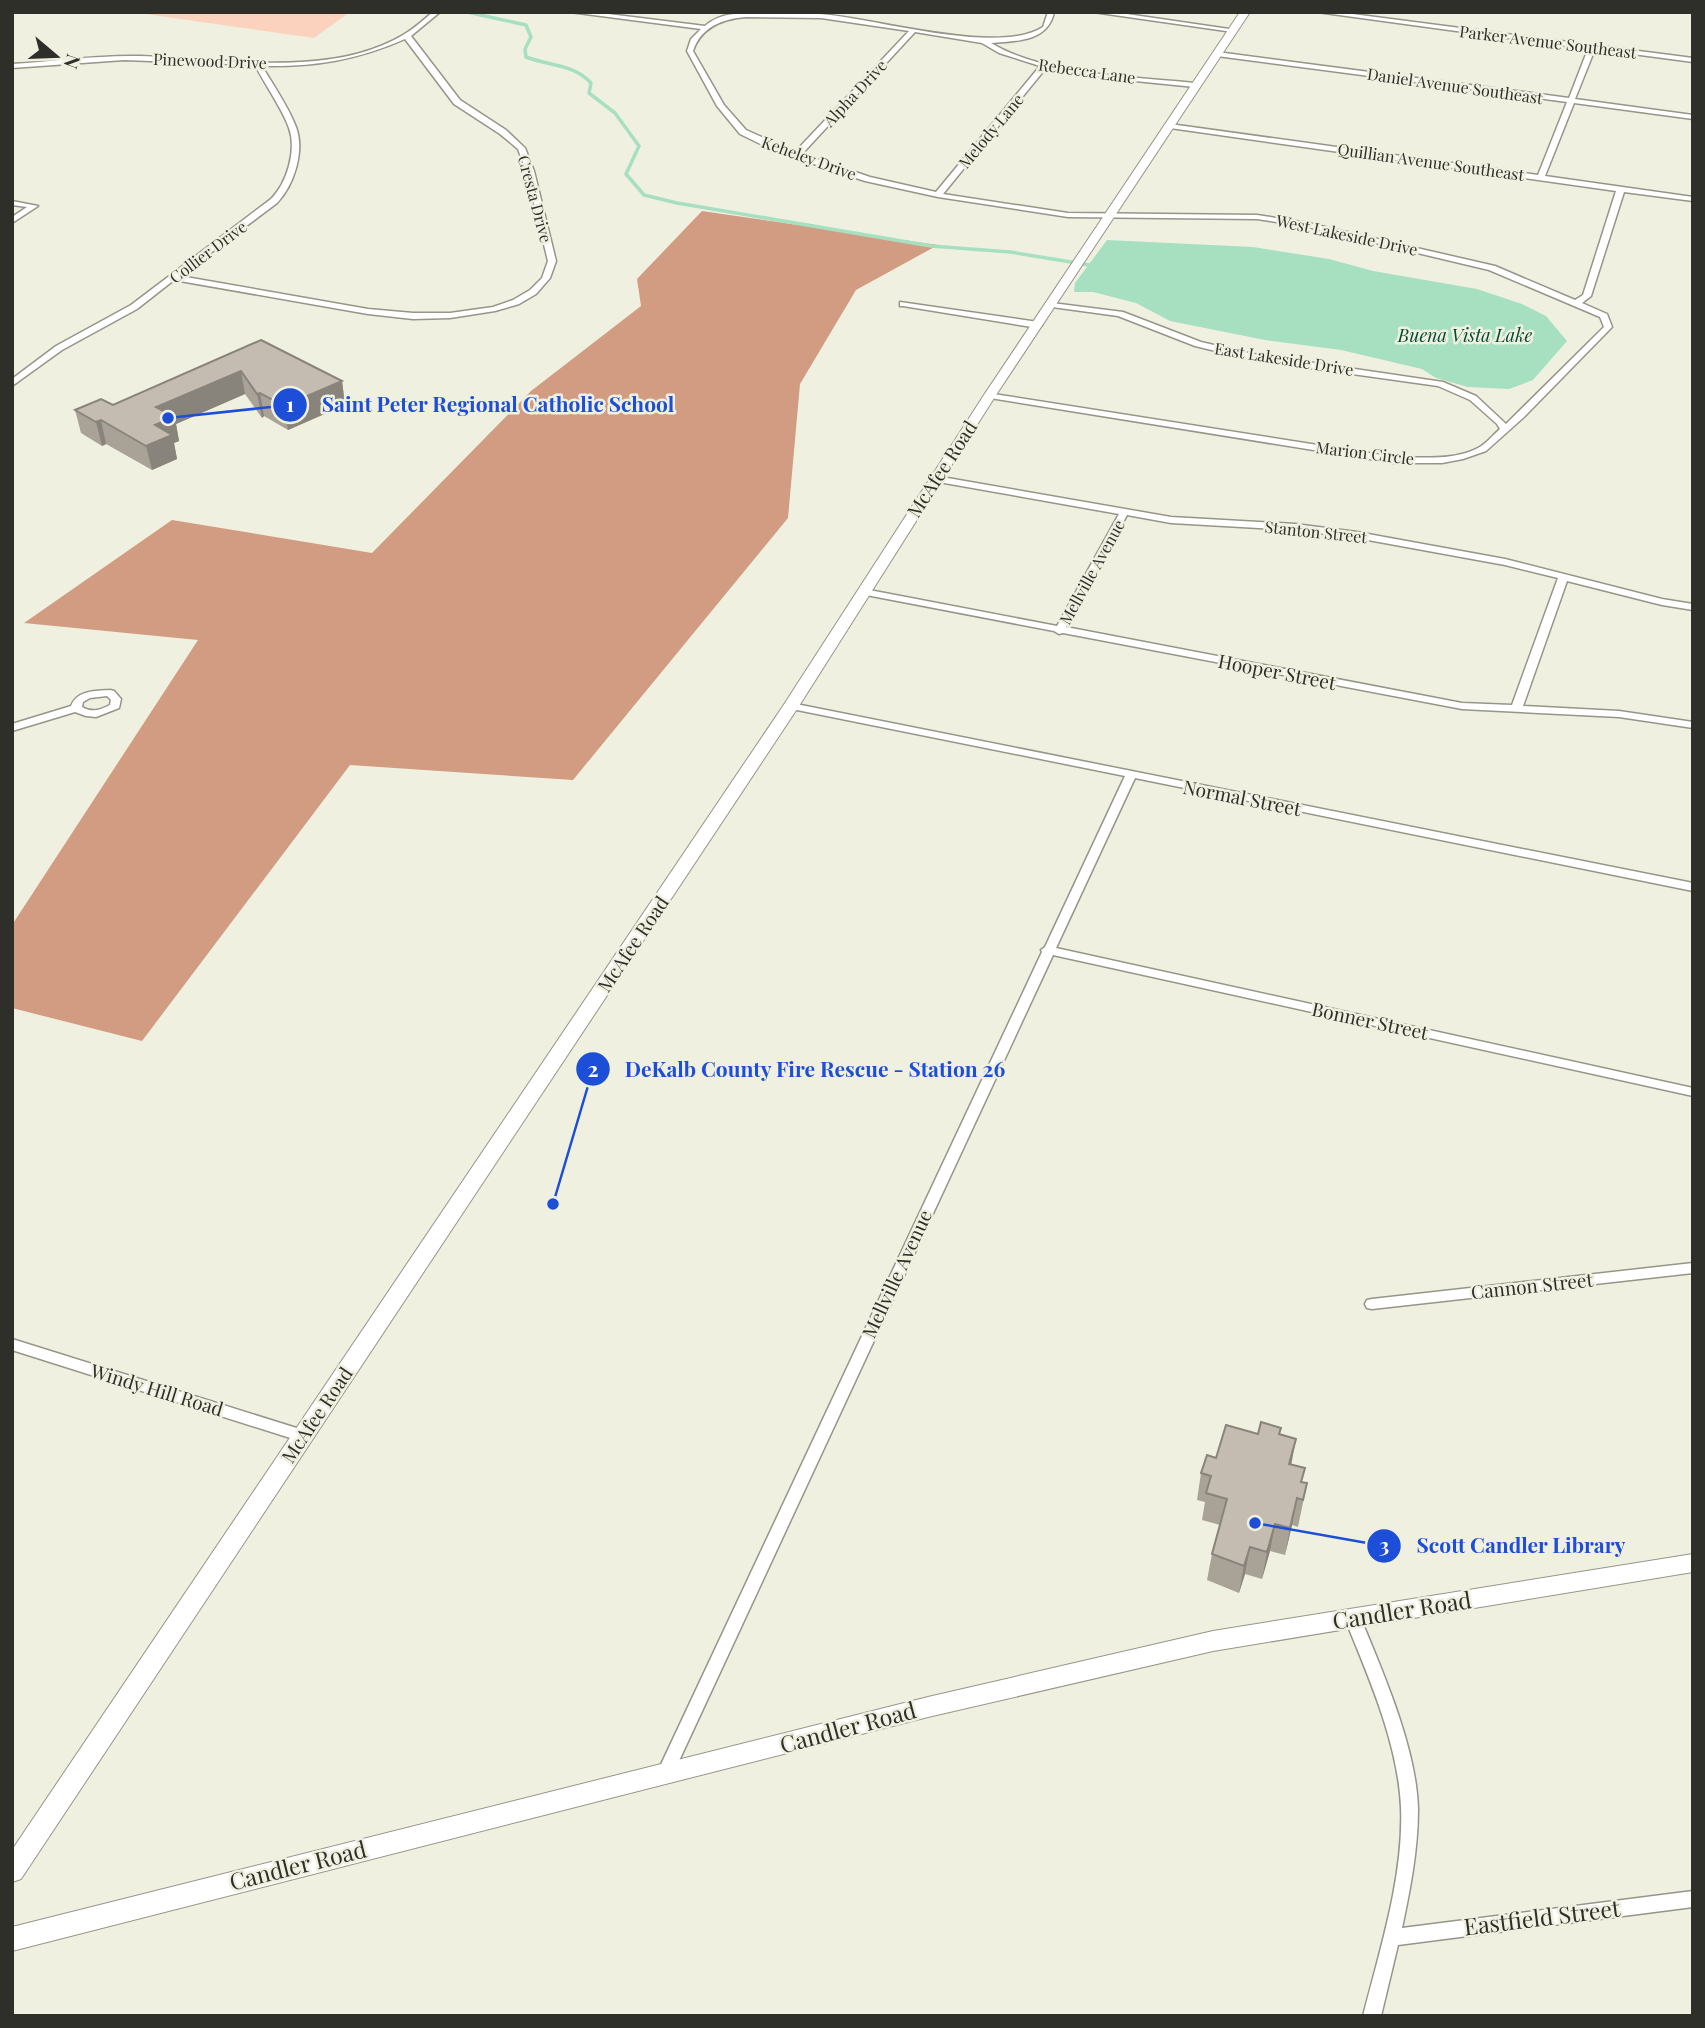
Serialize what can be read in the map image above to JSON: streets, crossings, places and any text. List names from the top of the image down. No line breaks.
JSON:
{"streets":{"street":["Parker Avenue Southeast","Pinewood Drive","Rebecca Lane","Daniel Avenue Southeast","Alpha Drive","Melody Lane","Keheley Drive","Quillian Avenue Southeast","Cresta Drive","West Lakeside Drive","Collier Drive","East Lakeside Drive","Marion Circle","McAfee Road","Stanton Street","Mellville Avenue","Hooper Street","Normal Street","Bonner Street","Cannon Street","Windy Hill Road","Candler Road","Eastfield Street"]},"crossings":[["Pinewood Drive","Cresta Drive"],["Pinewood Drive","Collier Drive"],["Rebecca Lane","Melody Lane"],["Rebecca Lane","McAfee Road"],["Daniel Avenue Southeast","McAfee Road"],["Alpha Drive","Keheley Drive"],["Melody Lane","Keheley Drive"],["Keheley Drive","West Lakeside Drive"],["Keheley Drive","McAfee Road"],["Quillian Avenue Southeast","McAfee Road"],["Cresta Drive","Collier Drive"],["West Lakeside Drive","Marion Circle"],["West Lakeside Drive","McAfee Road"],["East Lakeside Drive","Marion Circle"],["East Lakeside Drive","McAfee Road"],["Marion Circle","McAfee Road"],["McAfee Road","Stanton Street"],["McAfee Road","Hooper Street"],["McAfee Road","Normal Street"],["McAfee Road","Windy Hill Road"],["Stanton Street","Mellville Avenue"],["Mellville Avenue","Hooper Street"],["Mellville Avenue","Normal Street"],["Mellville Avenue","Bonner Street"],["Mellville Avenue","Candler Road"]],"water":["Buena Vista Lake"],"places":["Saint Peter Regional Catholic School","DeKalb County Fire Rescue - Station 26","Scott Candler Library"],"north":"right"}
